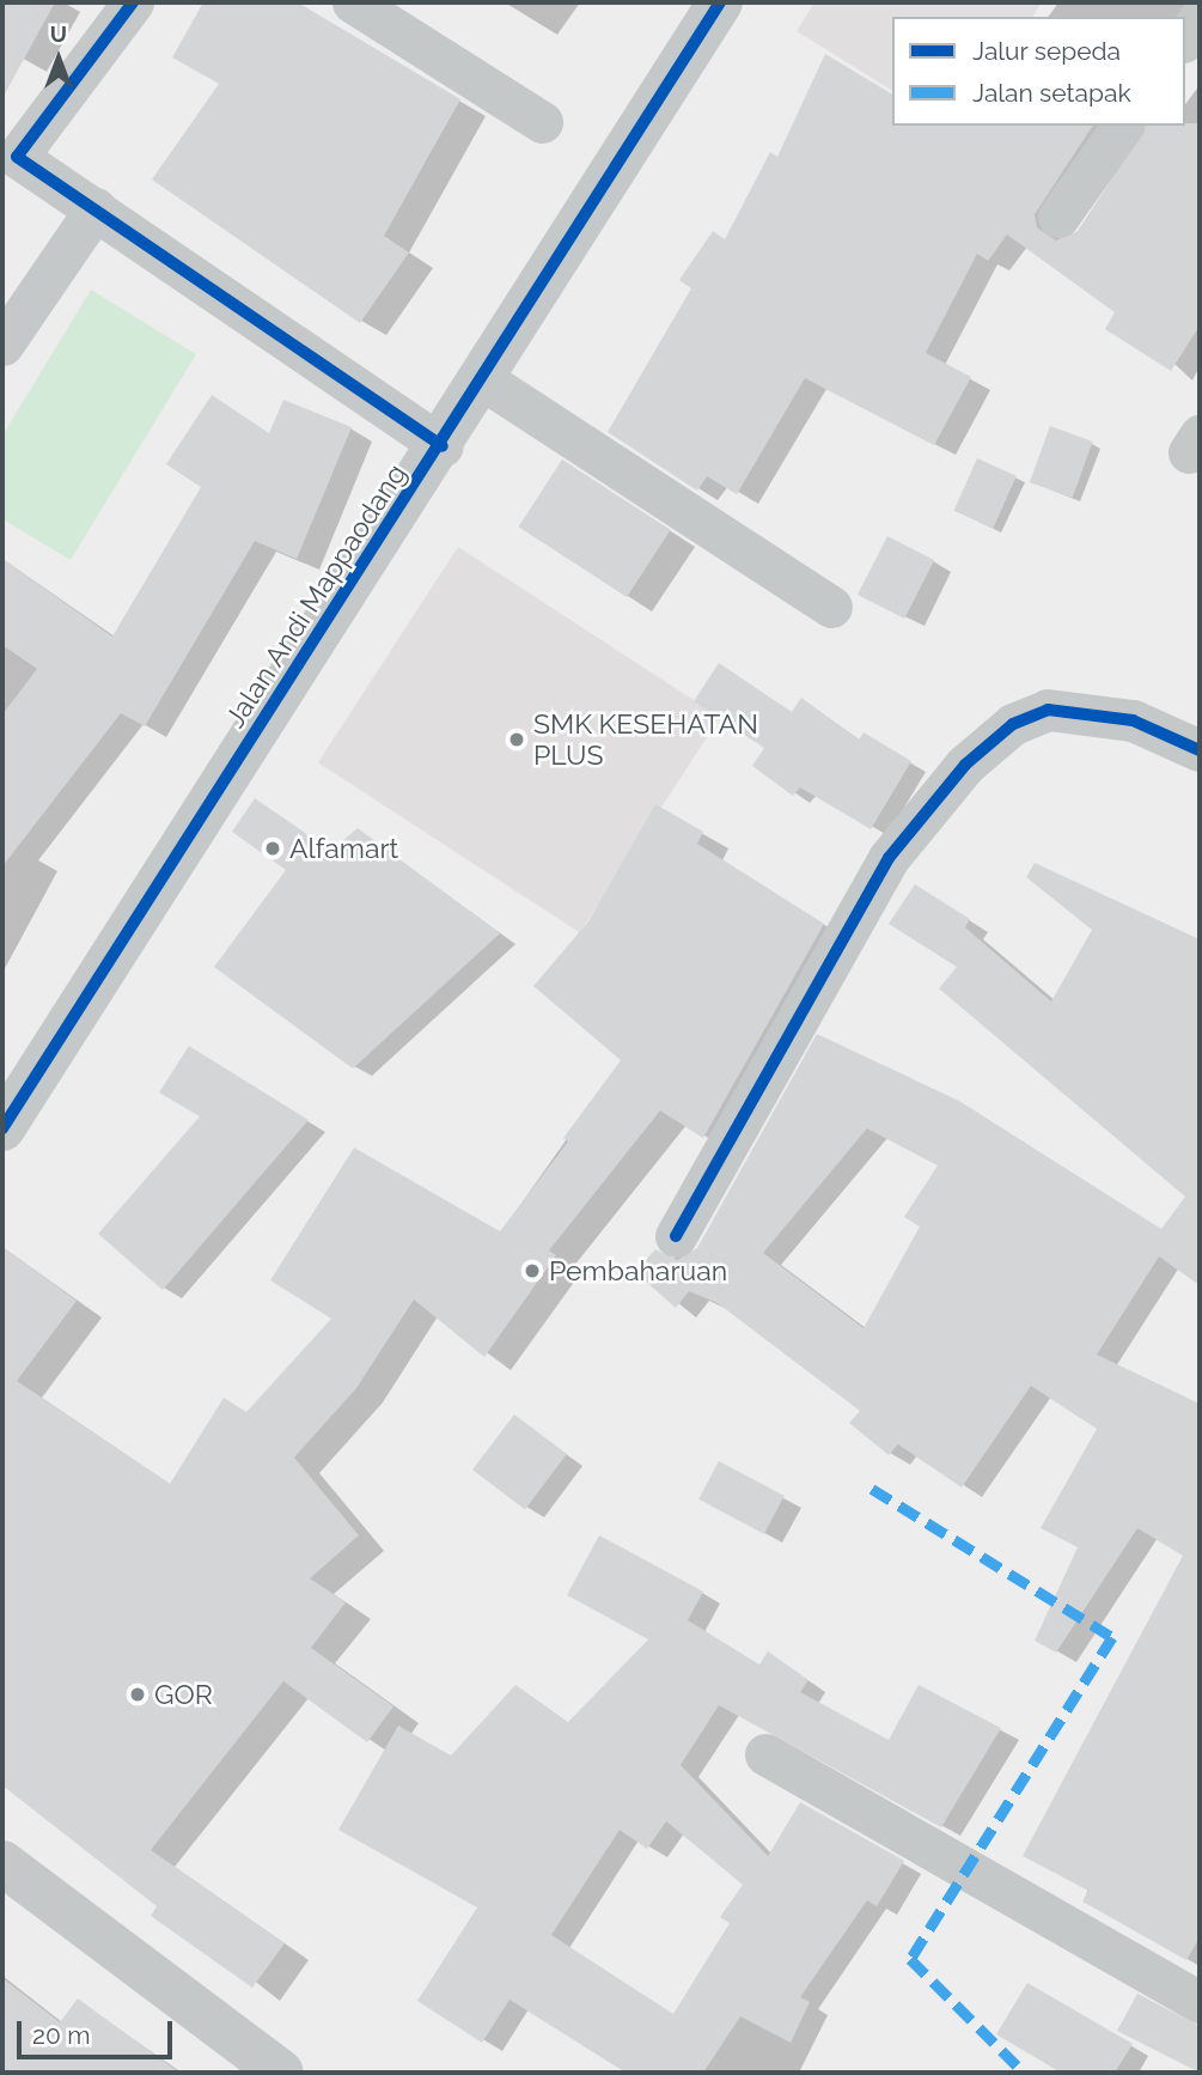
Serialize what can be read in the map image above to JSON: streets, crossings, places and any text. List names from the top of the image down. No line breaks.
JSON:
{"streets":{"street":["Jalan Andi Mappaodang"]},"places":["SMK KESEHATAN PLUS","Alfamart","Pembaharuan","GOR"],"legend":["Jalur sepeda","Jalan setapak"],"scale_bar":"20 m","north":"top"}
